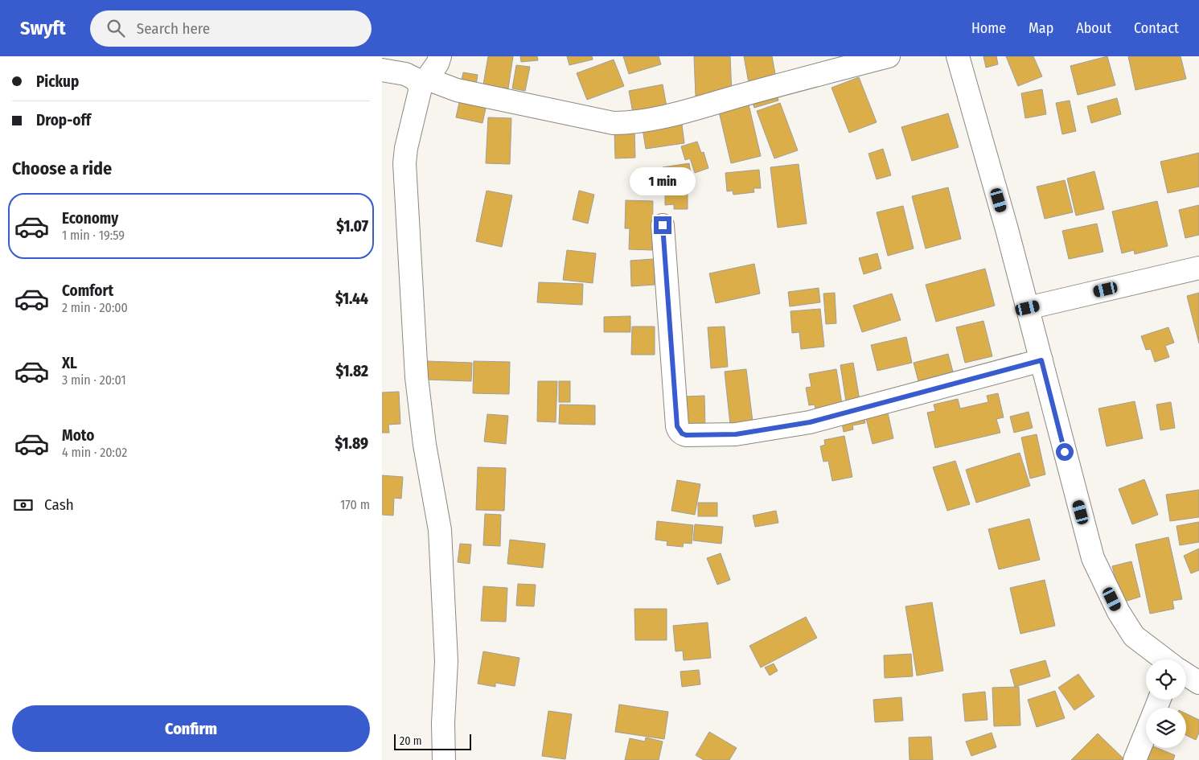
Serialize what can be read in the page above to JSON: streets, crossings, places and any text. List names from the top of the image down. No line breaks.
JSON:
{"scale_bar":"20 m","page":{"header":"Swyft","search":"Search here","nav":["Home","Map","About","Contact"],"banner":["Pickup","Drop-off"],"heading":"Choose a ride","bubble":"1 min","list":[{"name":"Economy","note":"1 min · 19:59","value":"$1.07"},{"name":"Comfort","note":"2 min · 20:00","value":"$1.44"},{"name":"XL","note":"3 min · 20:01","value":"$1.82"},{"name":"Moto","note":"4 min · 20:02","value":"$1.89"}],"pay":["Cash","170 m"],"buttons":"Confirm","scale":"20 m"}}
